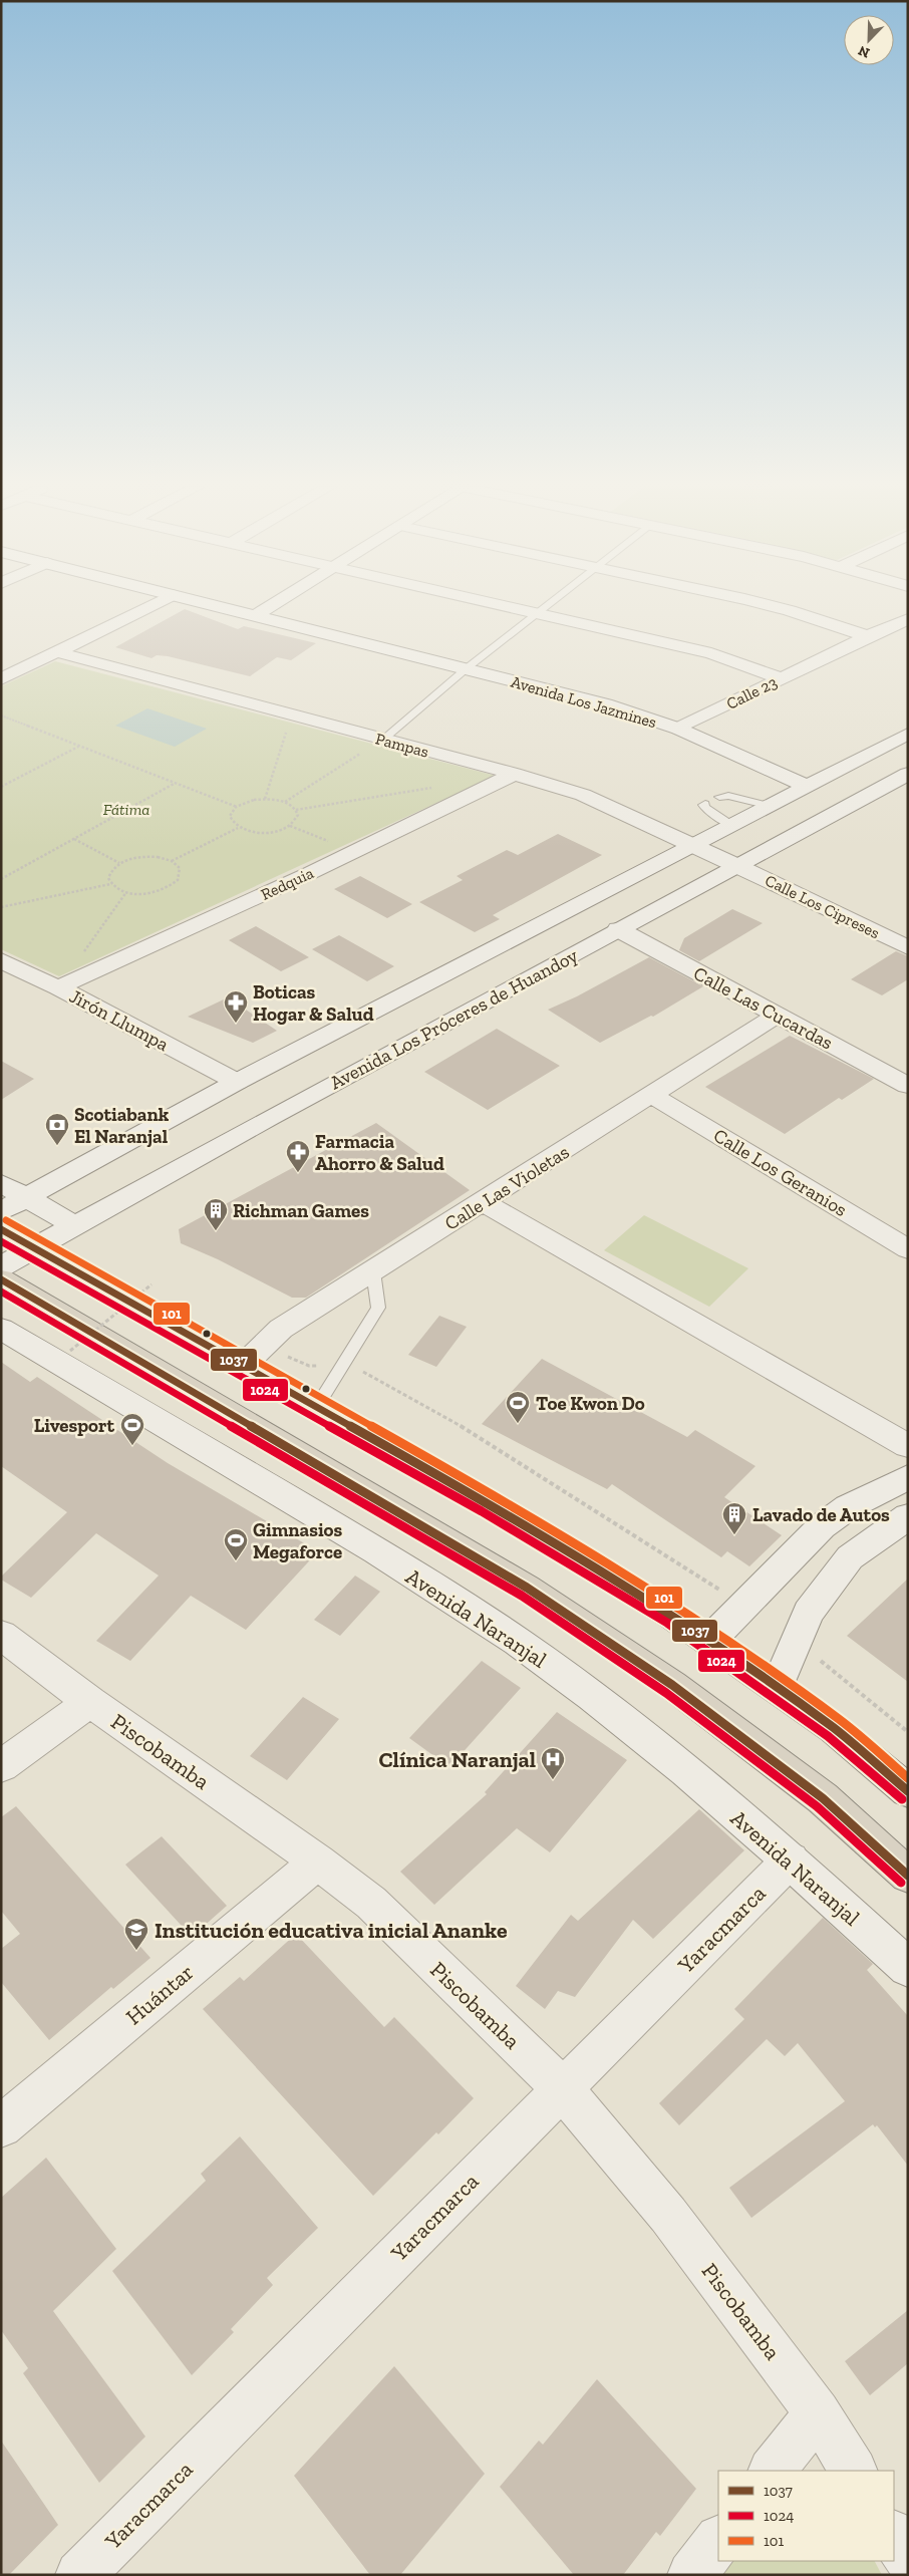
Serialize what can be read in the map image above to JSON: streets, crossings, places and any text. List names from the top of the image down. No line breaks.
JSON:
{"streets":{"street":["Calle 23","Avenida Los Jazmines","Pampas","Redquia","Calle Los Cipreses","Calle Las Cucardas","Avenida Los Próceres de Huandoy","Jirón Llumpa","Calle Los Geranios","Calle Las Violetas","Avenida Naranjal","Piscobamba","Yaracmarca","Huántar"]},"crossings":[["Calle 23","Avenida Los Jazmines"],["Pampas","Redquia"],["Pampas","Calle Los Cipreses"],["Pampas","Avenida Los Próceres de Huandoy"],["Redquia","Jirón Llumpa"],["Calle Los Cipreses","Avenida Los Próceres de Huandoy"],["Calle Las Cucardas","Avenida Los Próceres de Huandoy"],["Calle Las Cucardas","Calle Las Violetas"],["Calle Los Geranios","Calle Las Violetas"],["Avenida Naranjal","Yaracmarca"],["Piscobamba","Yaracmarca"],["Piscobamba","Huántar"]],"parks":["Fátima"],"places":{"pharmacy":["Boticas Hogar & Salud","Farmacia Ahorro & Salud"],"bank":["Scotiabank El Naranjal"],"building":["Richman Games","Lavado de Autos"],"sports":["Toe Kwon Do","Livesport","Gimnasios Megaforce"],"hospital":["Clínica Naranjal"],"school or university":["Institución educativa inicial Ananke"]},"lines":["transit line 101","transit line 1037","transit line 1024"],"legend":["1037","1024","101"],"north":"bottom left"}
